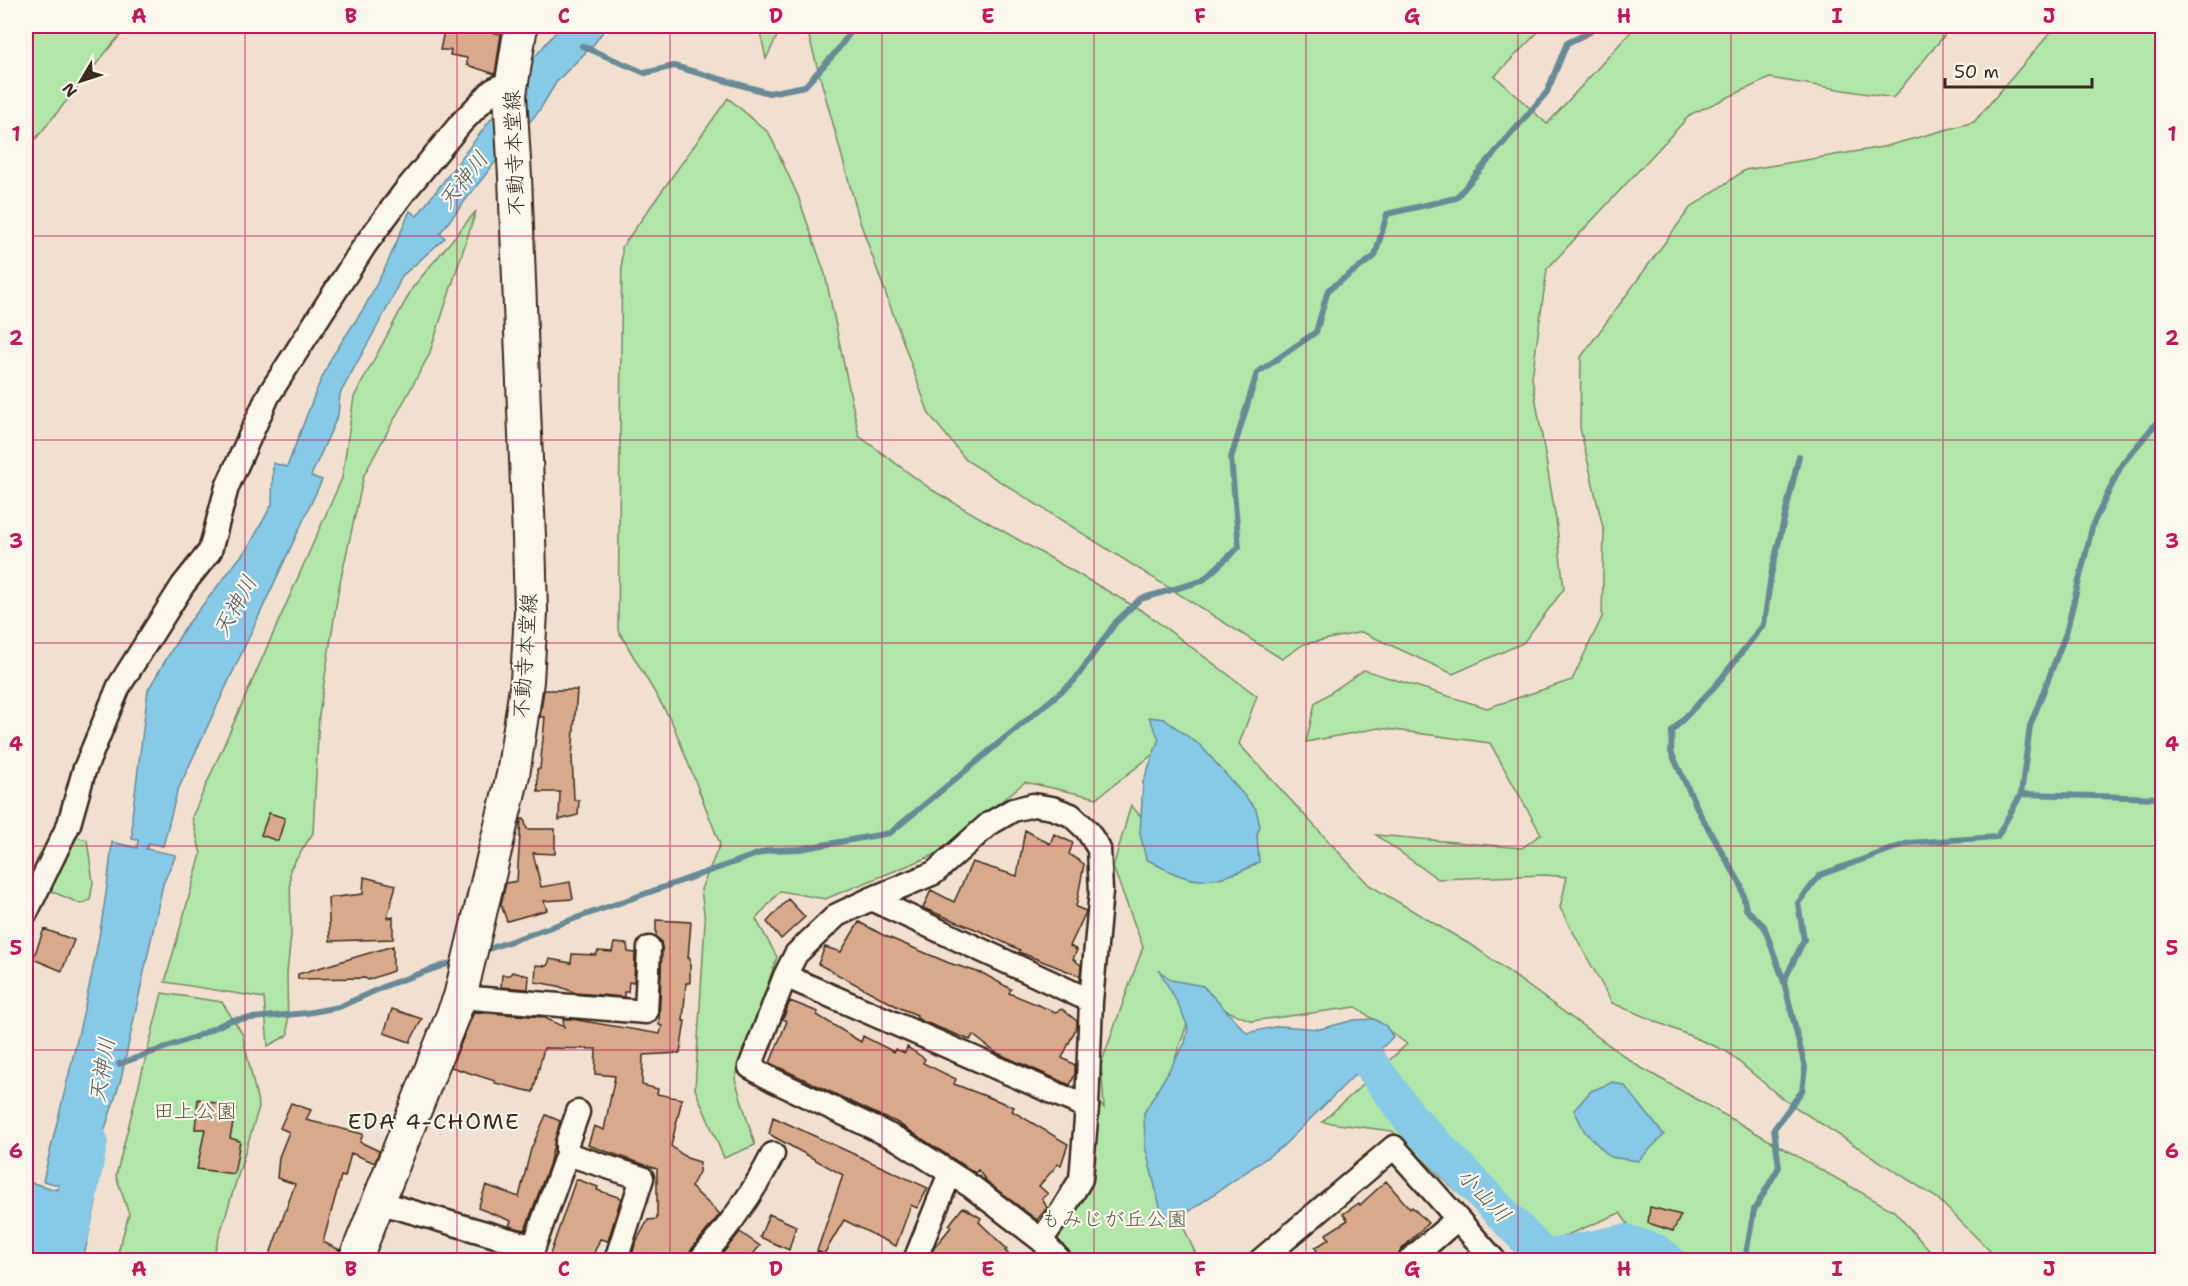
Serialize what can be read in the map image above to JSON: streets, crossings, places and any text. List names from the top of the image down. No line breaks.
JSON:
{"streets":{"main road":["不動寺本堂線"]},"districts":["EDA 4-CHOME"],"water":["天神川","小山川"],"parks":["田上公園","もみじが丘公園"],"scale_bar":"50 m","north":"bottom left","grid":{"columns":["A","B","C","D","E","F","G","H","I","J"],"rows":["1","2","3","4","5","6"]}}
